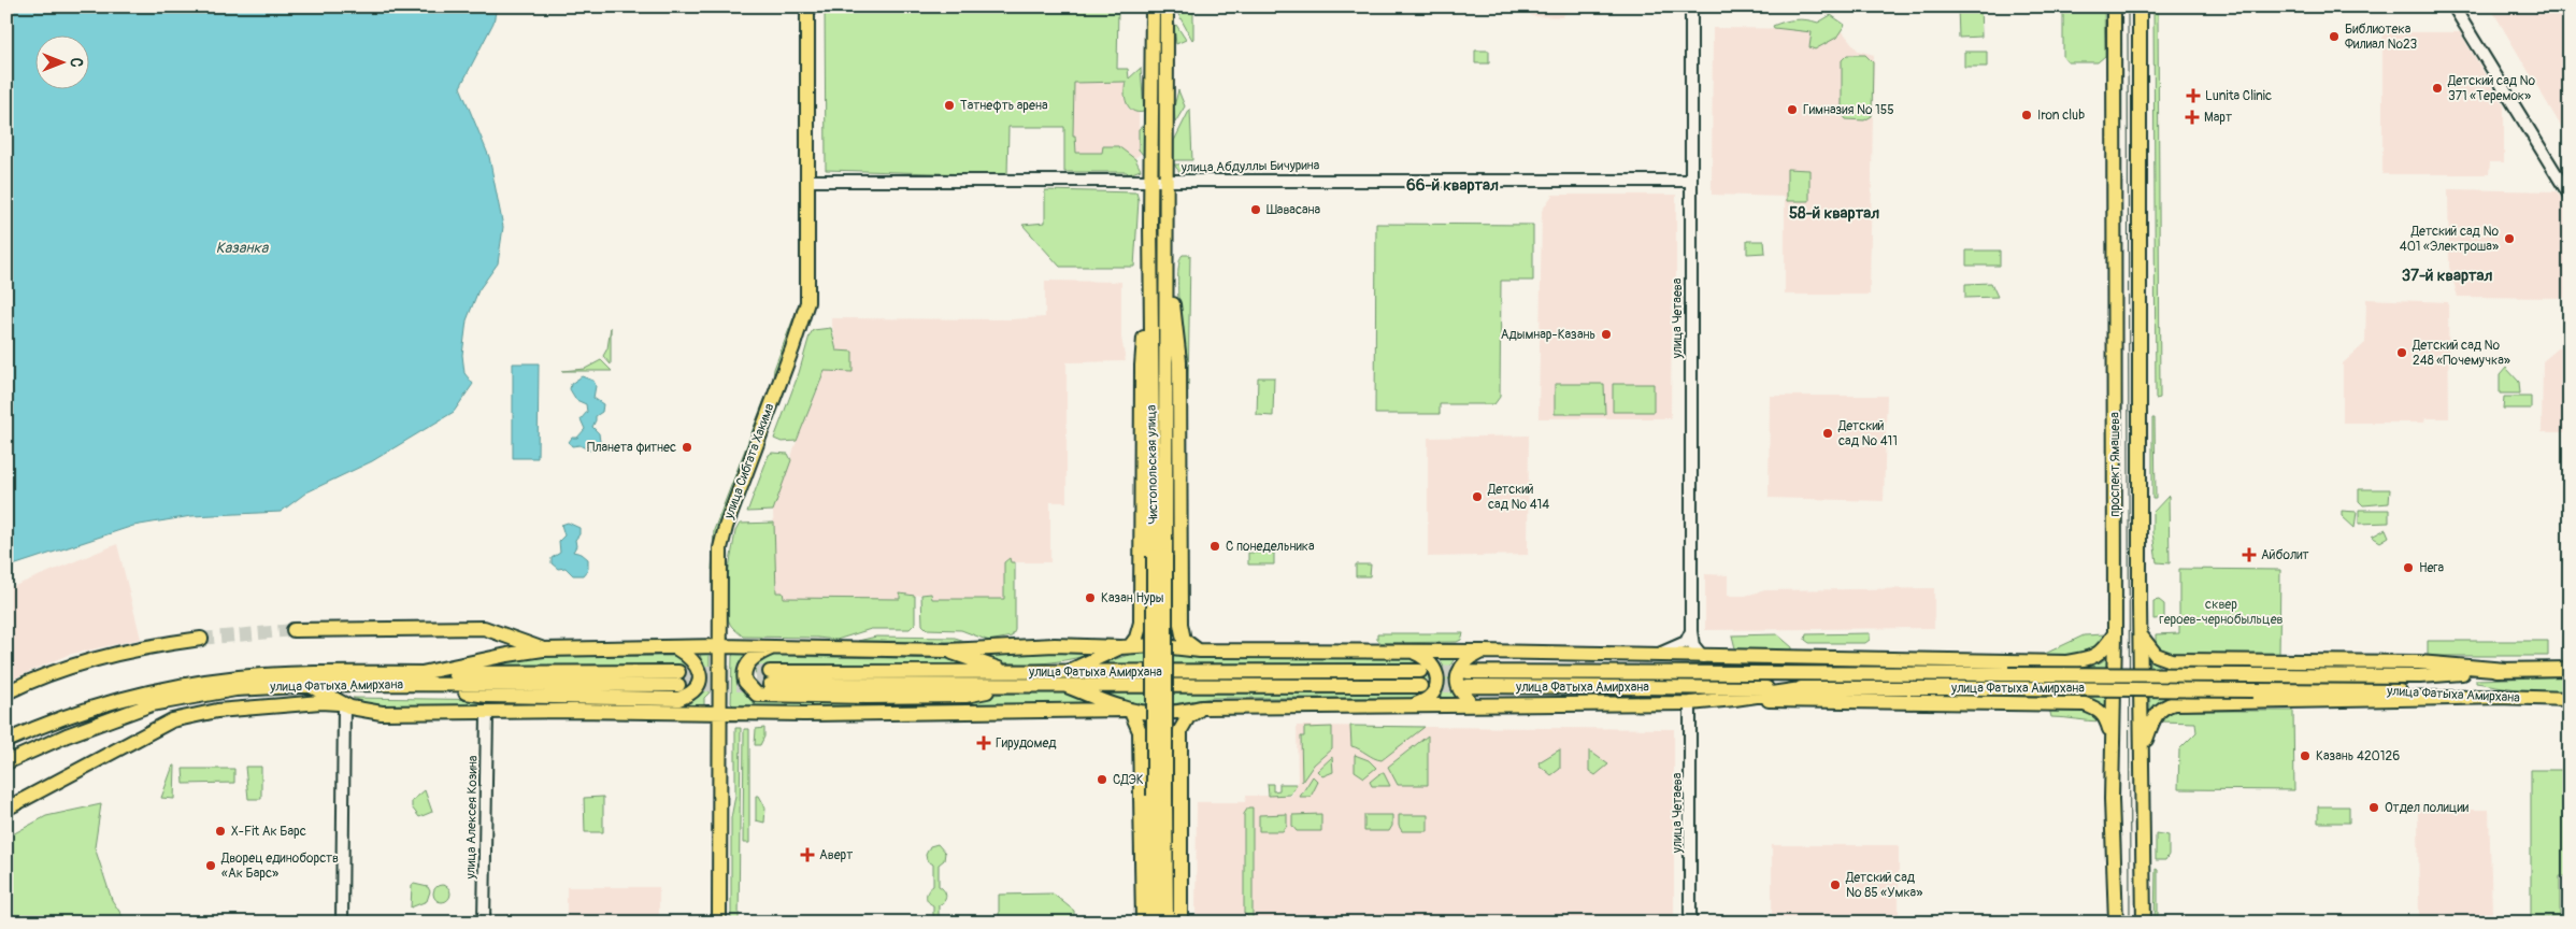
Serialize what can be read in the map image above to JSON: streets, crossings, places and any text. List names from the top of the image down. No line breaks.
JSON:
{"streets":{"main road":["улица Сибгата Хакима","Чистопольская улица","проспект Ямашева","улица Фатыха Амирхана"],"street":["улица Абдуллы Бичурина","улица Четаева","улица Алексея Козина"]},"crossings":[["улица Абдуллы Бичурина","улица Четаева"],["улица Абдуллы Бичурина","улица Сибгата Хакима"],["улица Абдуллы Бичурина","Чистопольская улица"]],"districts":["66-й квартал","58-й квартал","37-й квартал"],"water":["Казанка"],"parks":["сквер героев-чернобыльцев"],"places":{"other":["Библиотека Филиал №23","Детский сад № 371 «Теремок»","Татнефть арена","Гимназия № 155","Iron club","Шавасана","Детский сад № 401 «Электроша»","Адымнар-Казань","Детский сад № 248 «Почемучка»","Детский сад № 411","Планета фитнес","Детский сад № 414","С понедельника","Нега","Казан Нуры","Казань 420126","СДЭК","Отдел полиции","X-Fit Ак Барс","Дворец единоборств «Ак Барс»","Детский сад № 85 «Умка»"],"health":["Lunita Clinic","Март","Айболит","Гирудомед","Аверт"]},"north":"right"}
